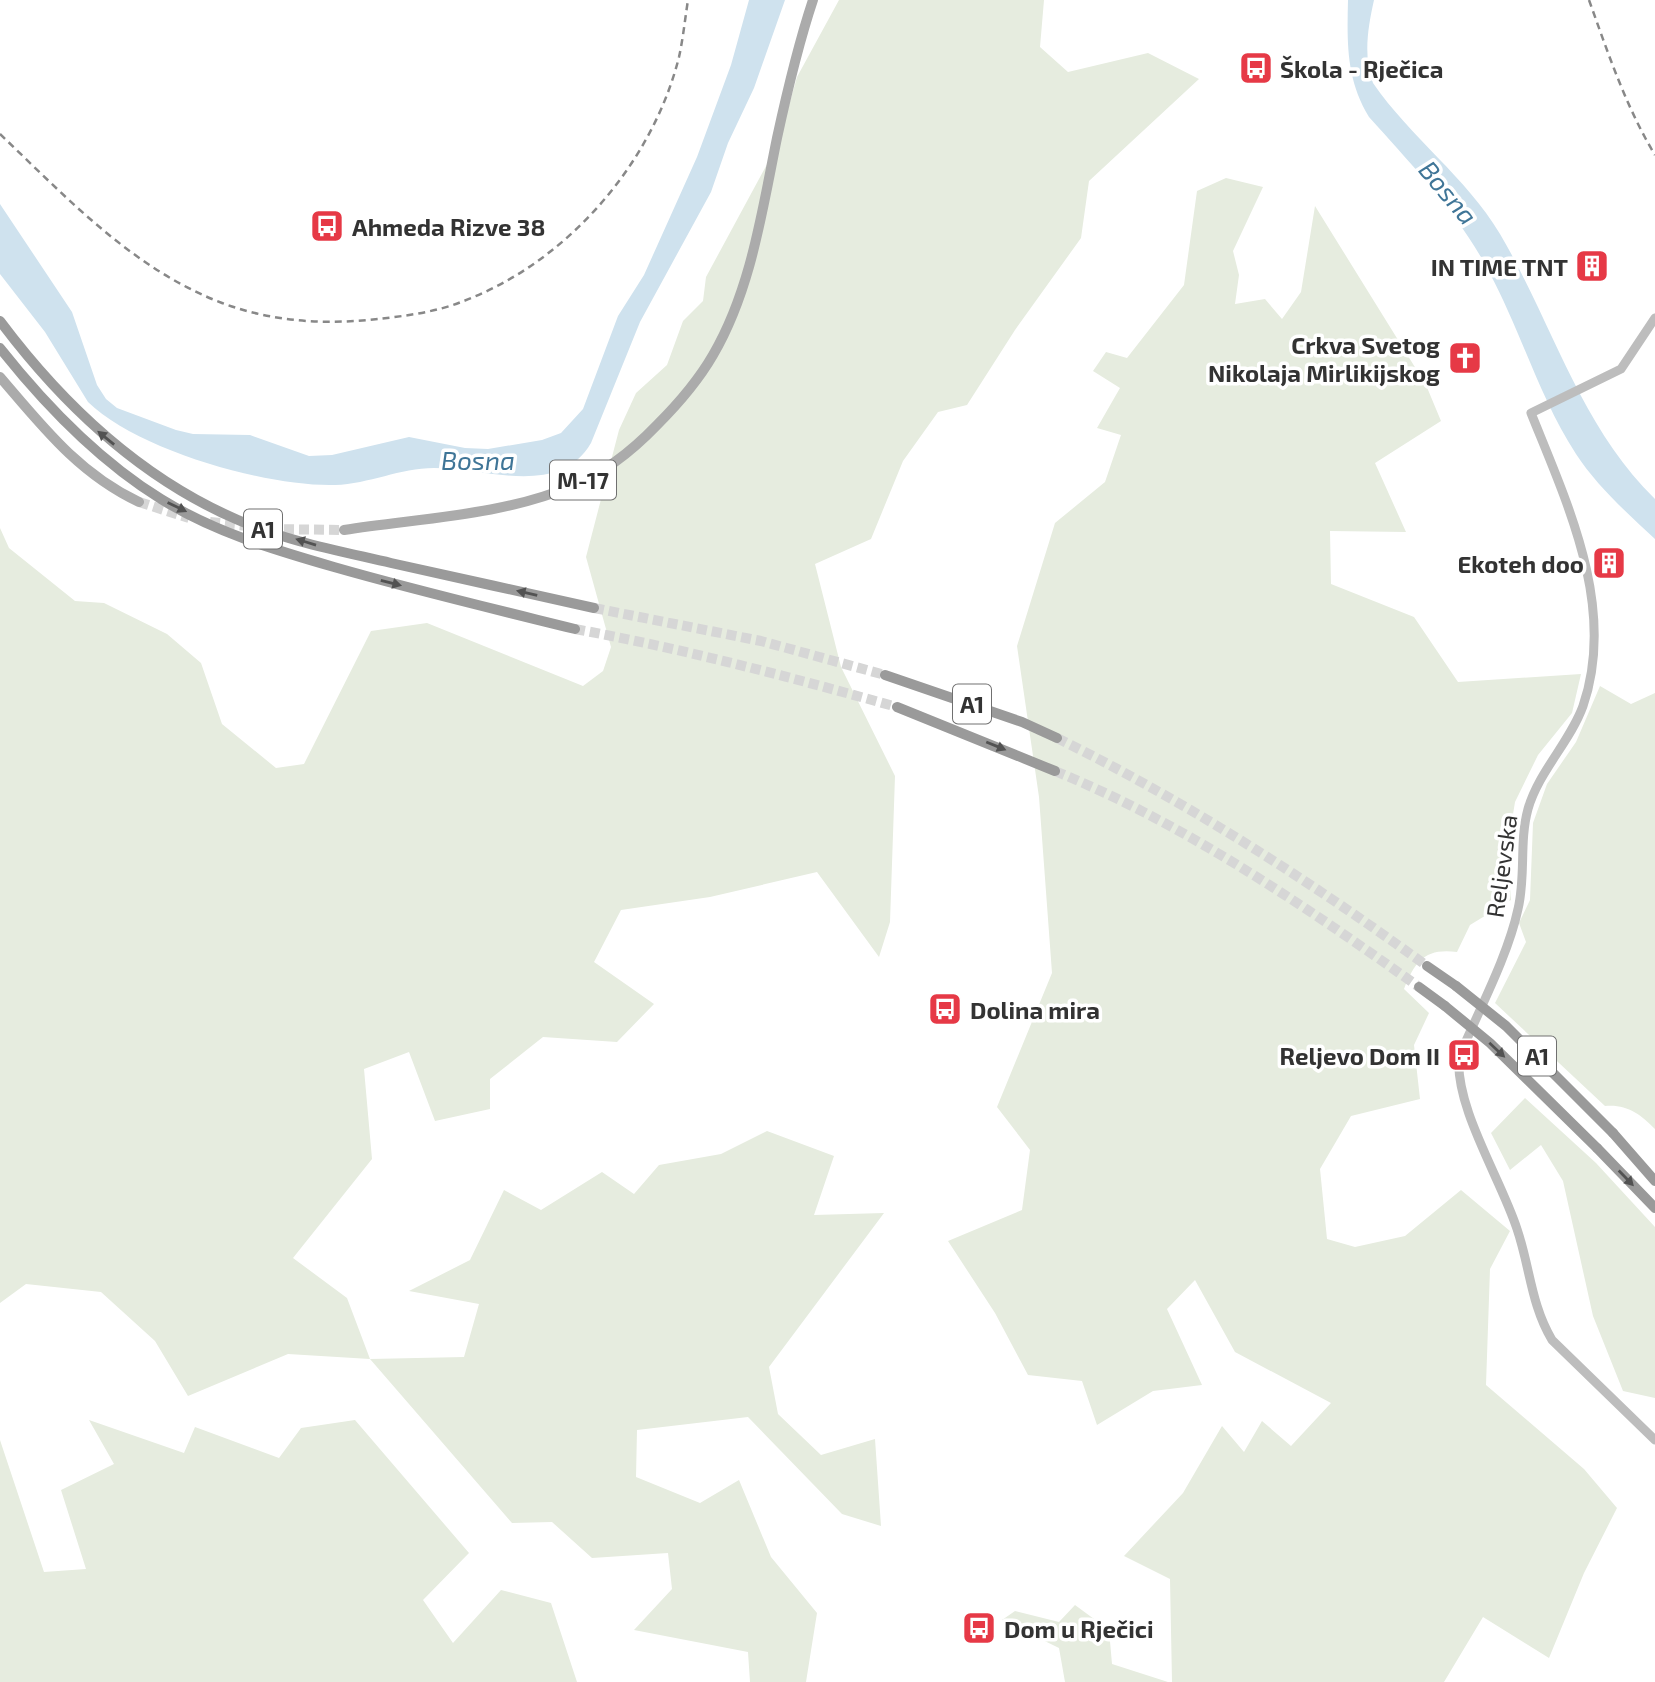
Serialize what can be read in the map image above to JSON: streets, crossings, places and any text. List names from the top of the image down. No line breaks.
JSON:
{"streets":{"highway":["A1"],"main road":["M-17","Reljevska"]},"water":["Bosna"],"places":{"bus stop":["Škola - Rječica","Ahmeda Rizve 38","Dolina mira","Reljevo Dom II","Dom u Rječici"],"building":["IN TIME TNT","Ekoteh doo"],"church":["Crkva Svetog Nikolaja Mirlikijskog"]}}
